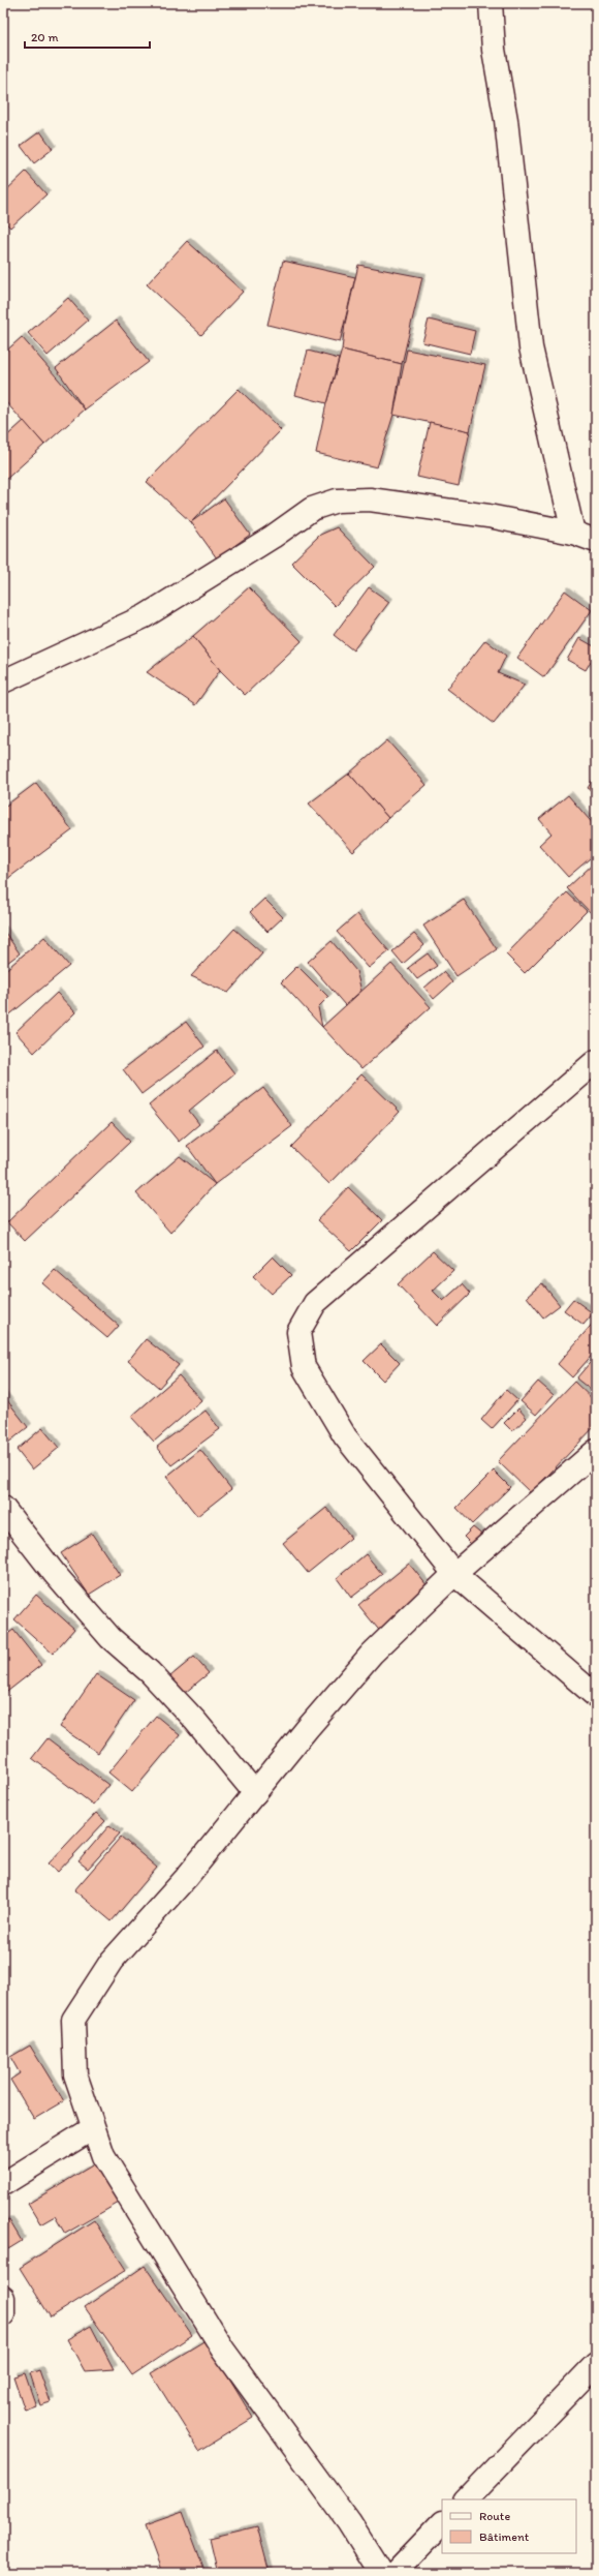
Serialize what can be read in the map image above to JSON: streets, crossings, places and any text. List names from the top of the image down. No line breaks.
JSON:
{"legend":["Route","Bâtiment"],"scale_bar":"20 m"}
